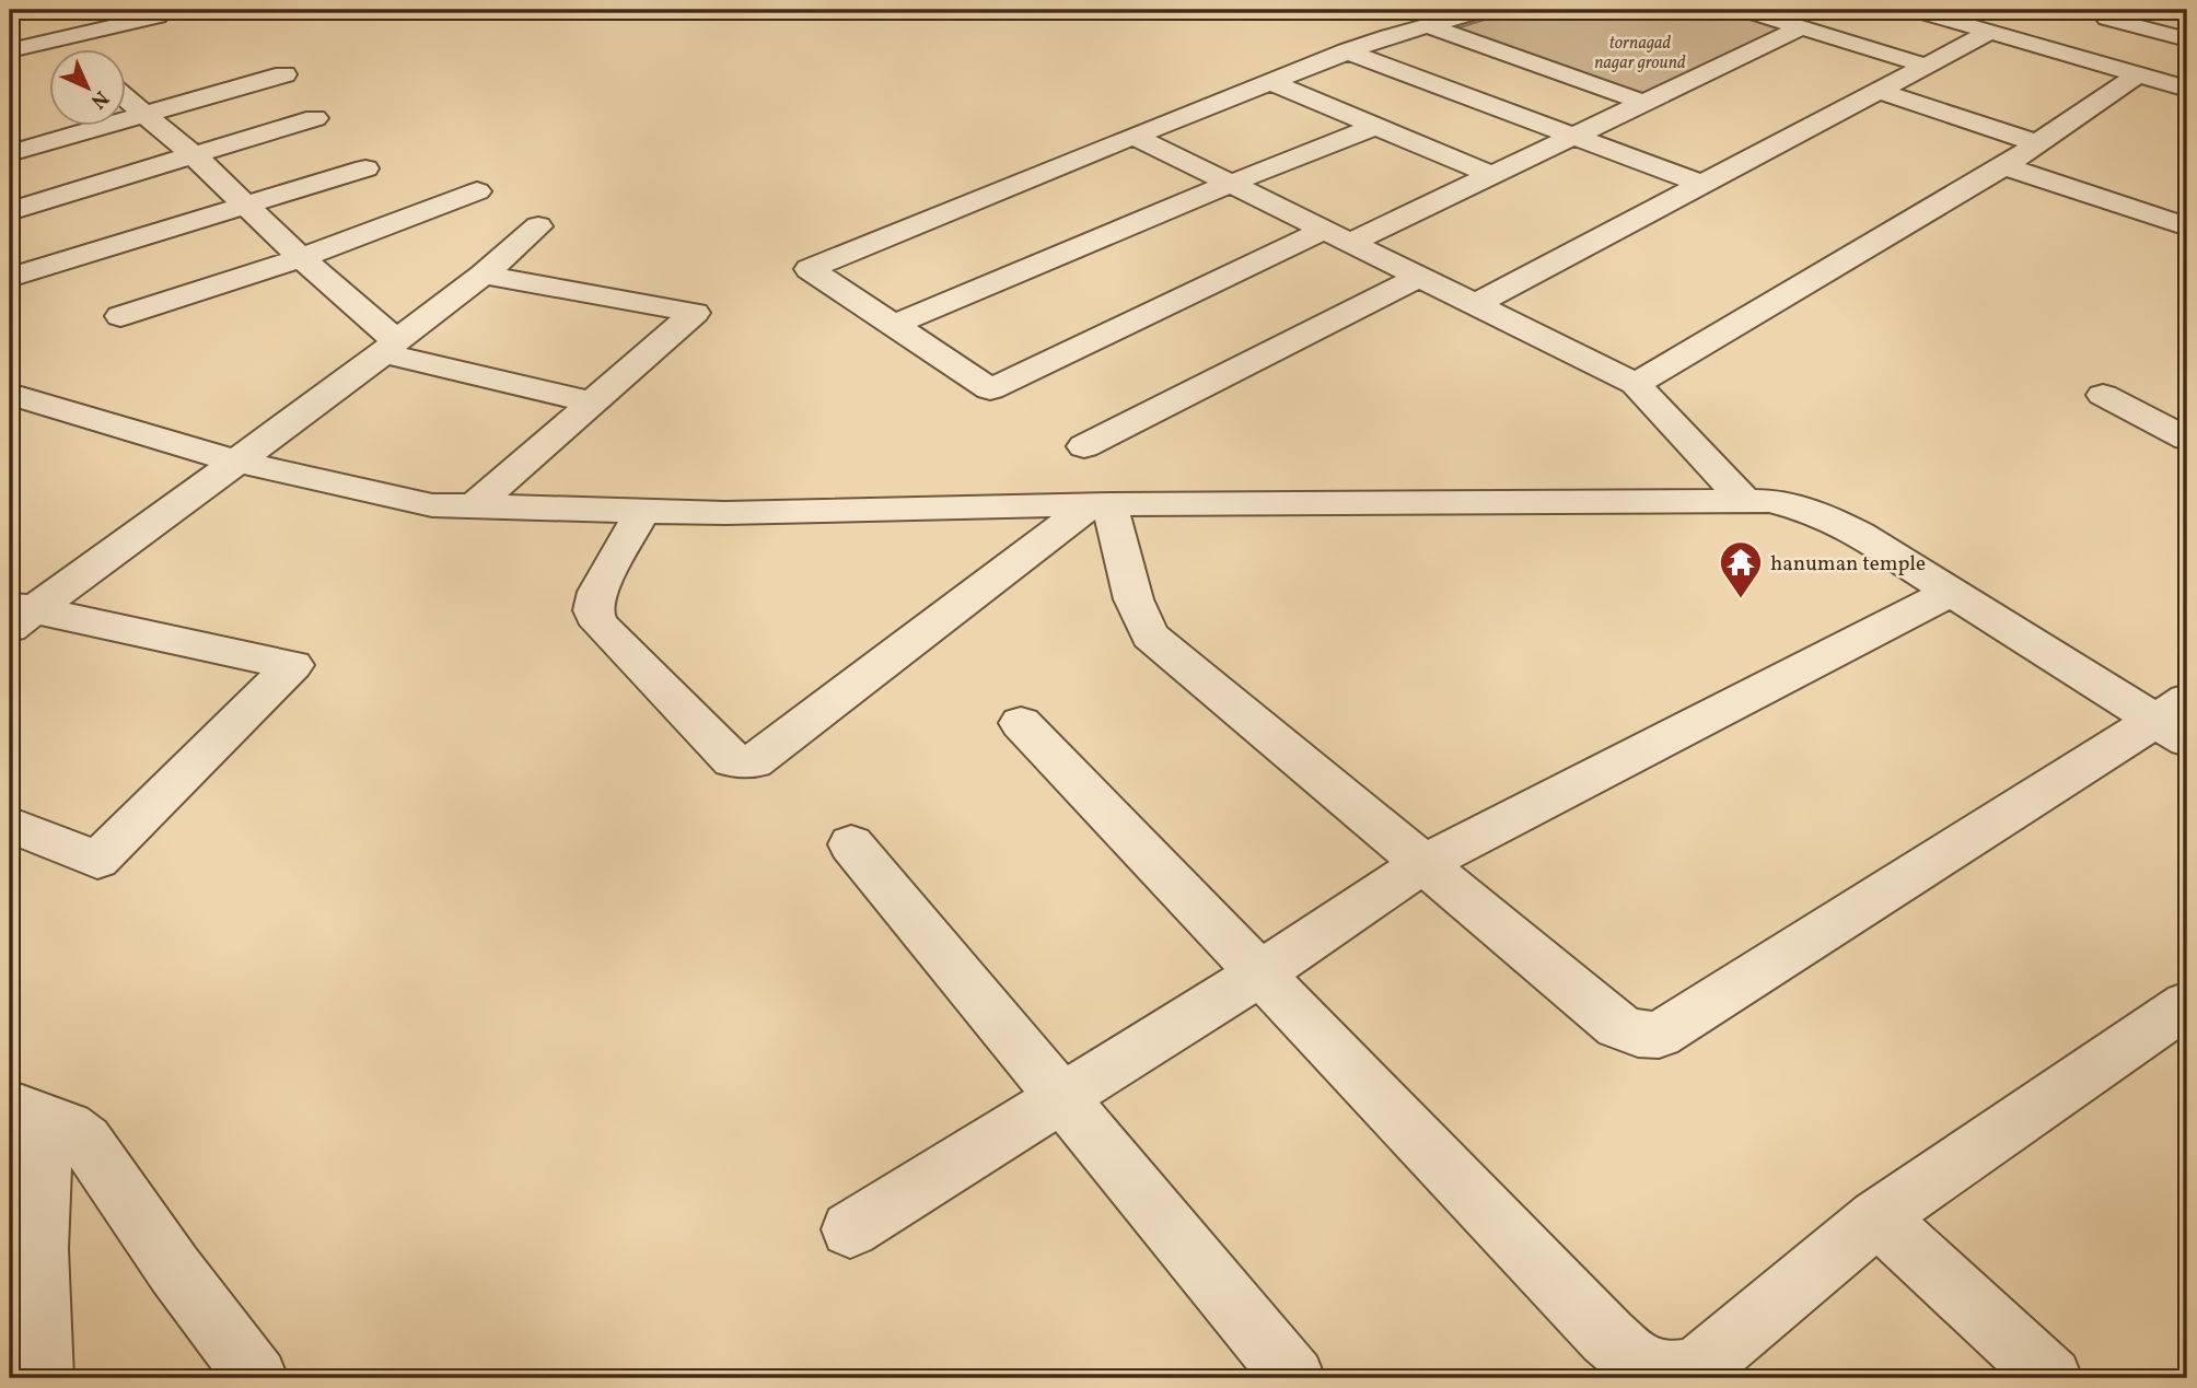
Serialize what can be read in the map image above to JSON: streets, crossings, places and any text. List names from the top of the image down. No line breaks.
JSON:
{"parks":["tornagad nagar ground"],"places":{"temple":["hanuman temple"]},"north":"bottom right"}
